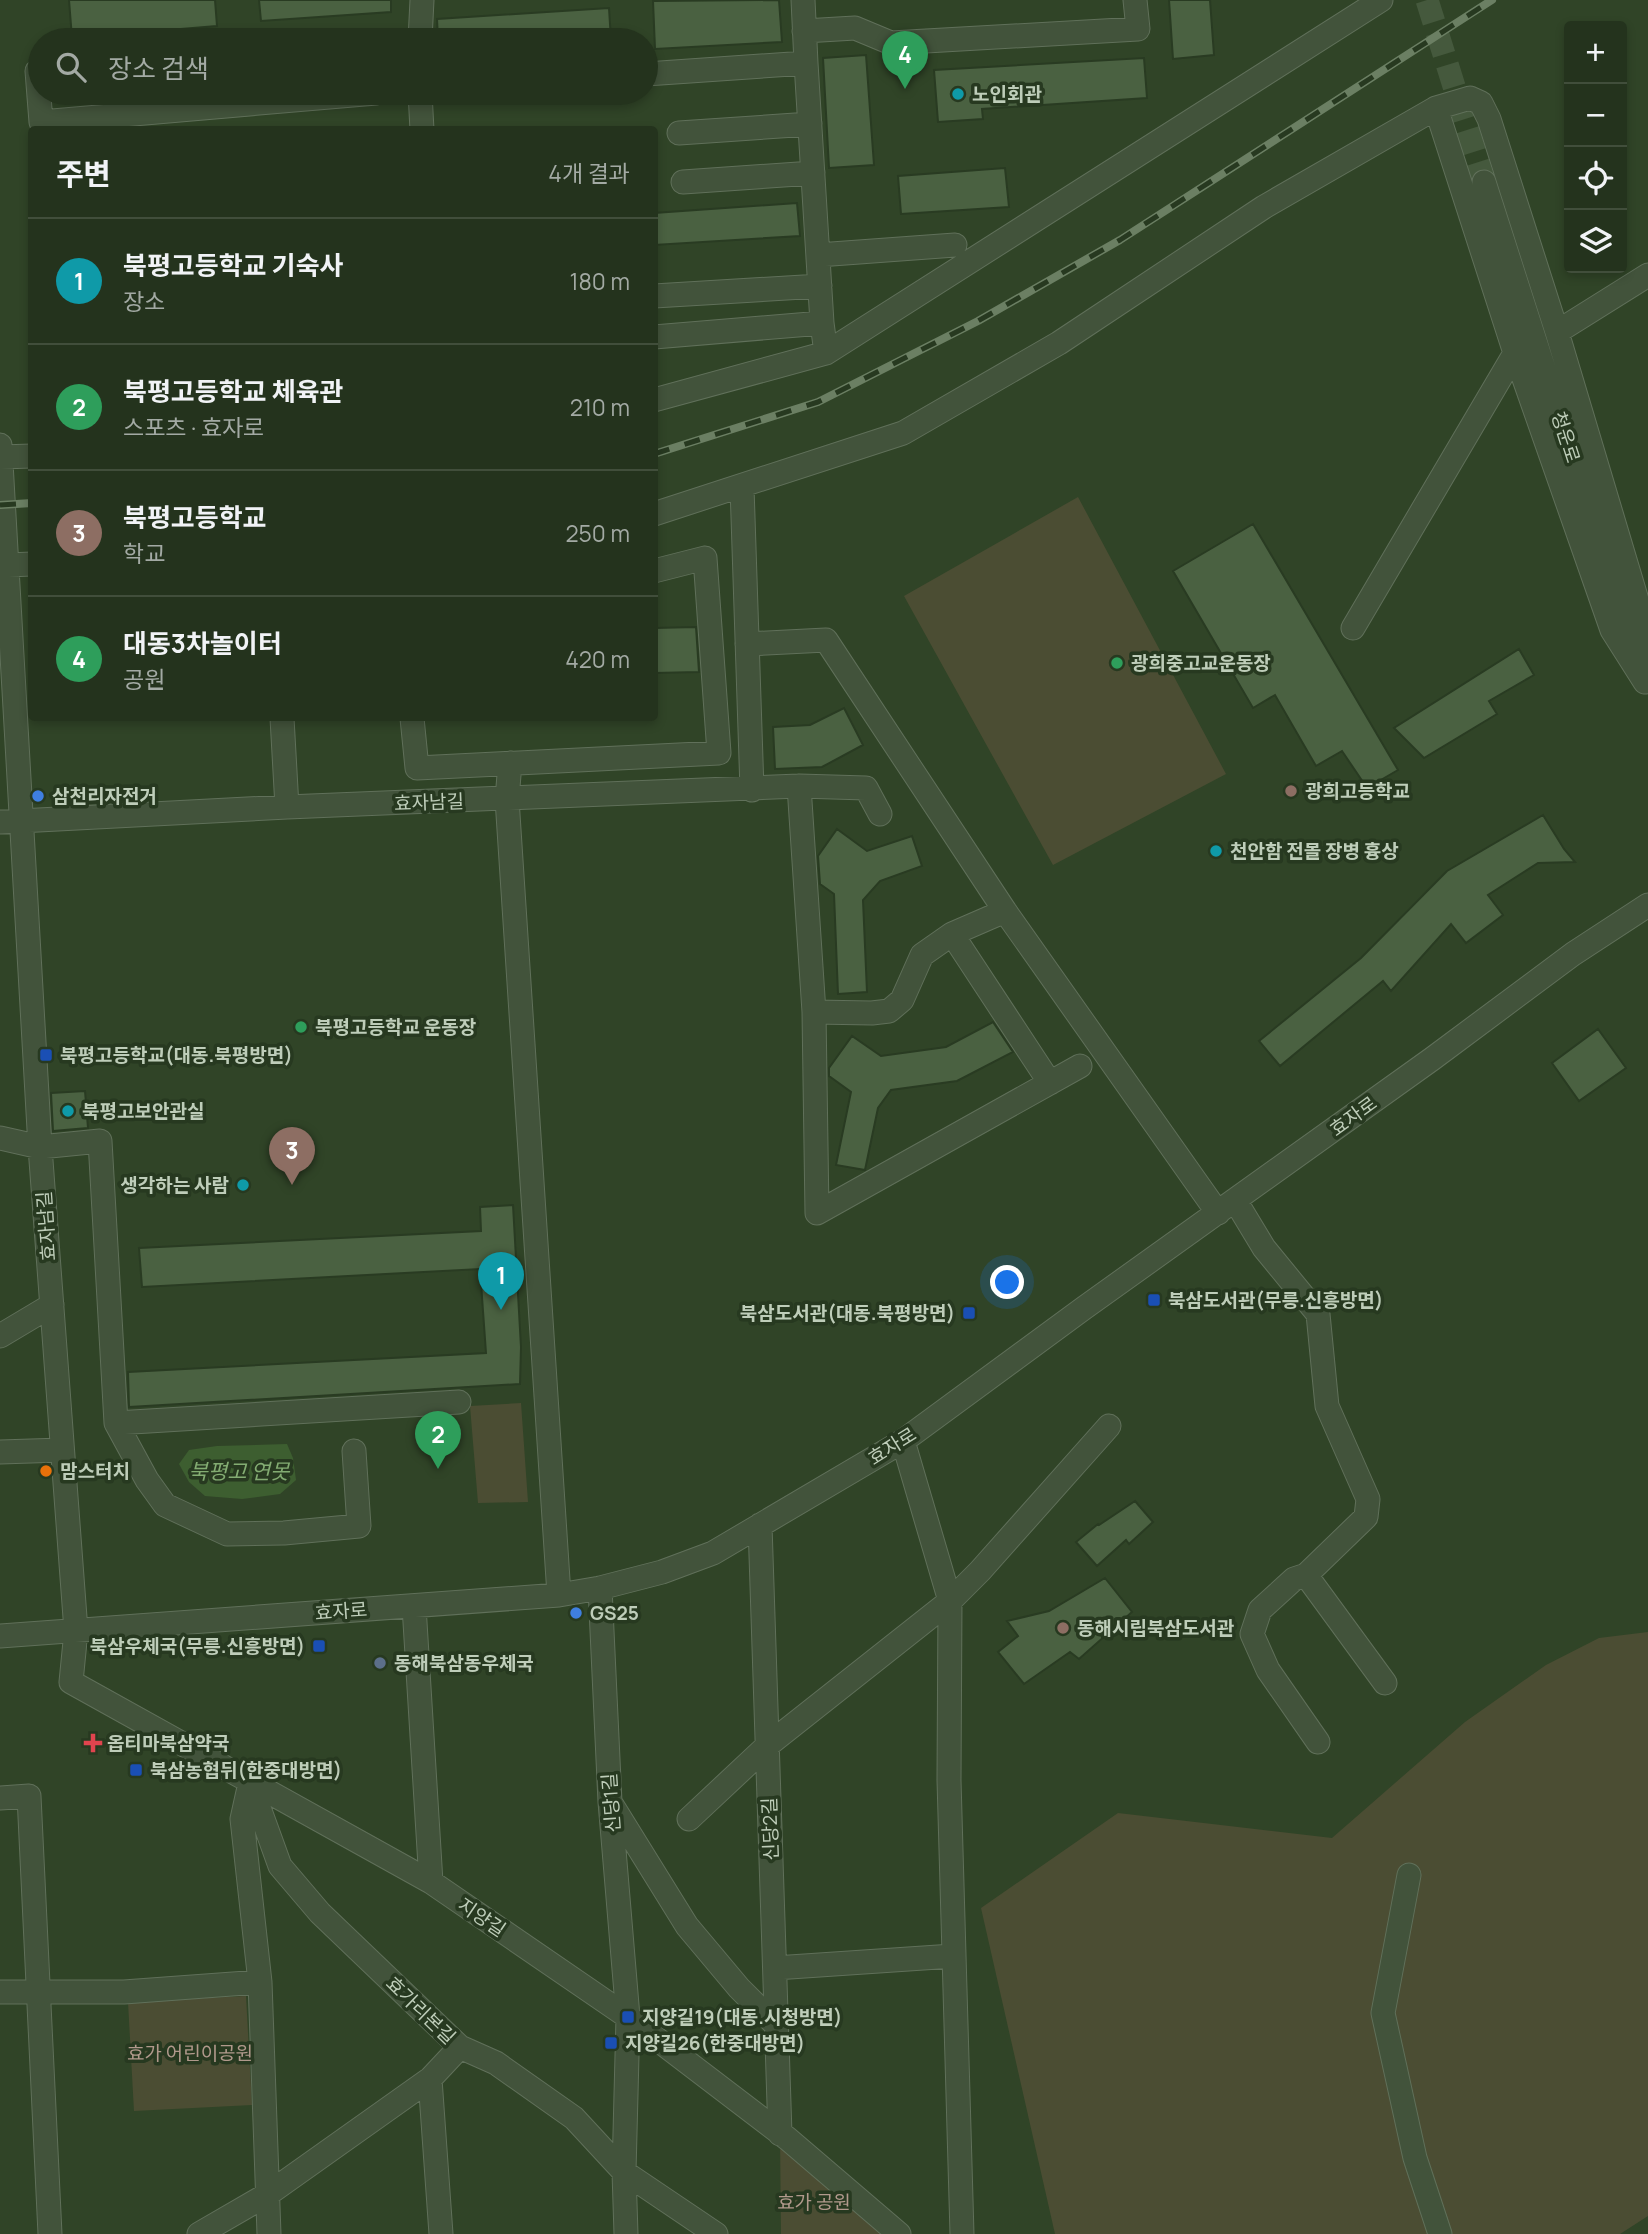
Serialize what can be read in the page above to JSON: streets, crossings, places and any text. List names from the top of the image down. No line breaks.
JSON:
{"streets":{"street":["청운로","효자남길","효자로","신당1길","신당2길","지양길","효가리본길"]},"crossings":[["효자남길","효자로"],["효자남길","지양길"],["효자로","신당1길"],["효자로","신당2길"],["효자로","지양길"],["신당1길","지양길"],["신당1길","효가리본길"],["신당2길","지양길"],["지양길","효가리본길"]],"water":["북평고 연못"],"parks":["효가 어린이공원","효가 공원"],"places":{"other":["노인회관","광희중고교운동장","광희고등학교","삼천리자전거","천안함 전몰 장병 흉상","북평고등학교 운동장","북평고보안관실","생각하는 사람","맘스터치","GS25","동해시립북삼도서관","동해북삼동우체국"],"transit":["북평고등학교(대동.북평방면)","북삼도서관(무릉.신흥방면)","북삼도서관(대동.북평방면)","북삼우체국(무릉.신흥방면)","북삼농협뒤(한중대방면)","지양길19(대동.시청방면)","지양길26(한중대방면)"],"health":["옵티마북삼약국"]},"page":{"map_buttons":["+","−"],"search":"장소 검색","pins":["4","3","1","2"],"heading":["주변","4개 결과"],"list":[{"mark":"1","name":"북평고등학교 기숙사","note":"장소","value":"180 m"},{"mark":"2","name":"북평고등학교 체육관","note":"스포츠 · 효자로","value":"210 m"},{"mark":"3","name":"북평고등학교","note":"학교","value":"250 m"},{"mark":"4","name":"대동3차놀이터","note":"공원","value":"420 m"}]}}
